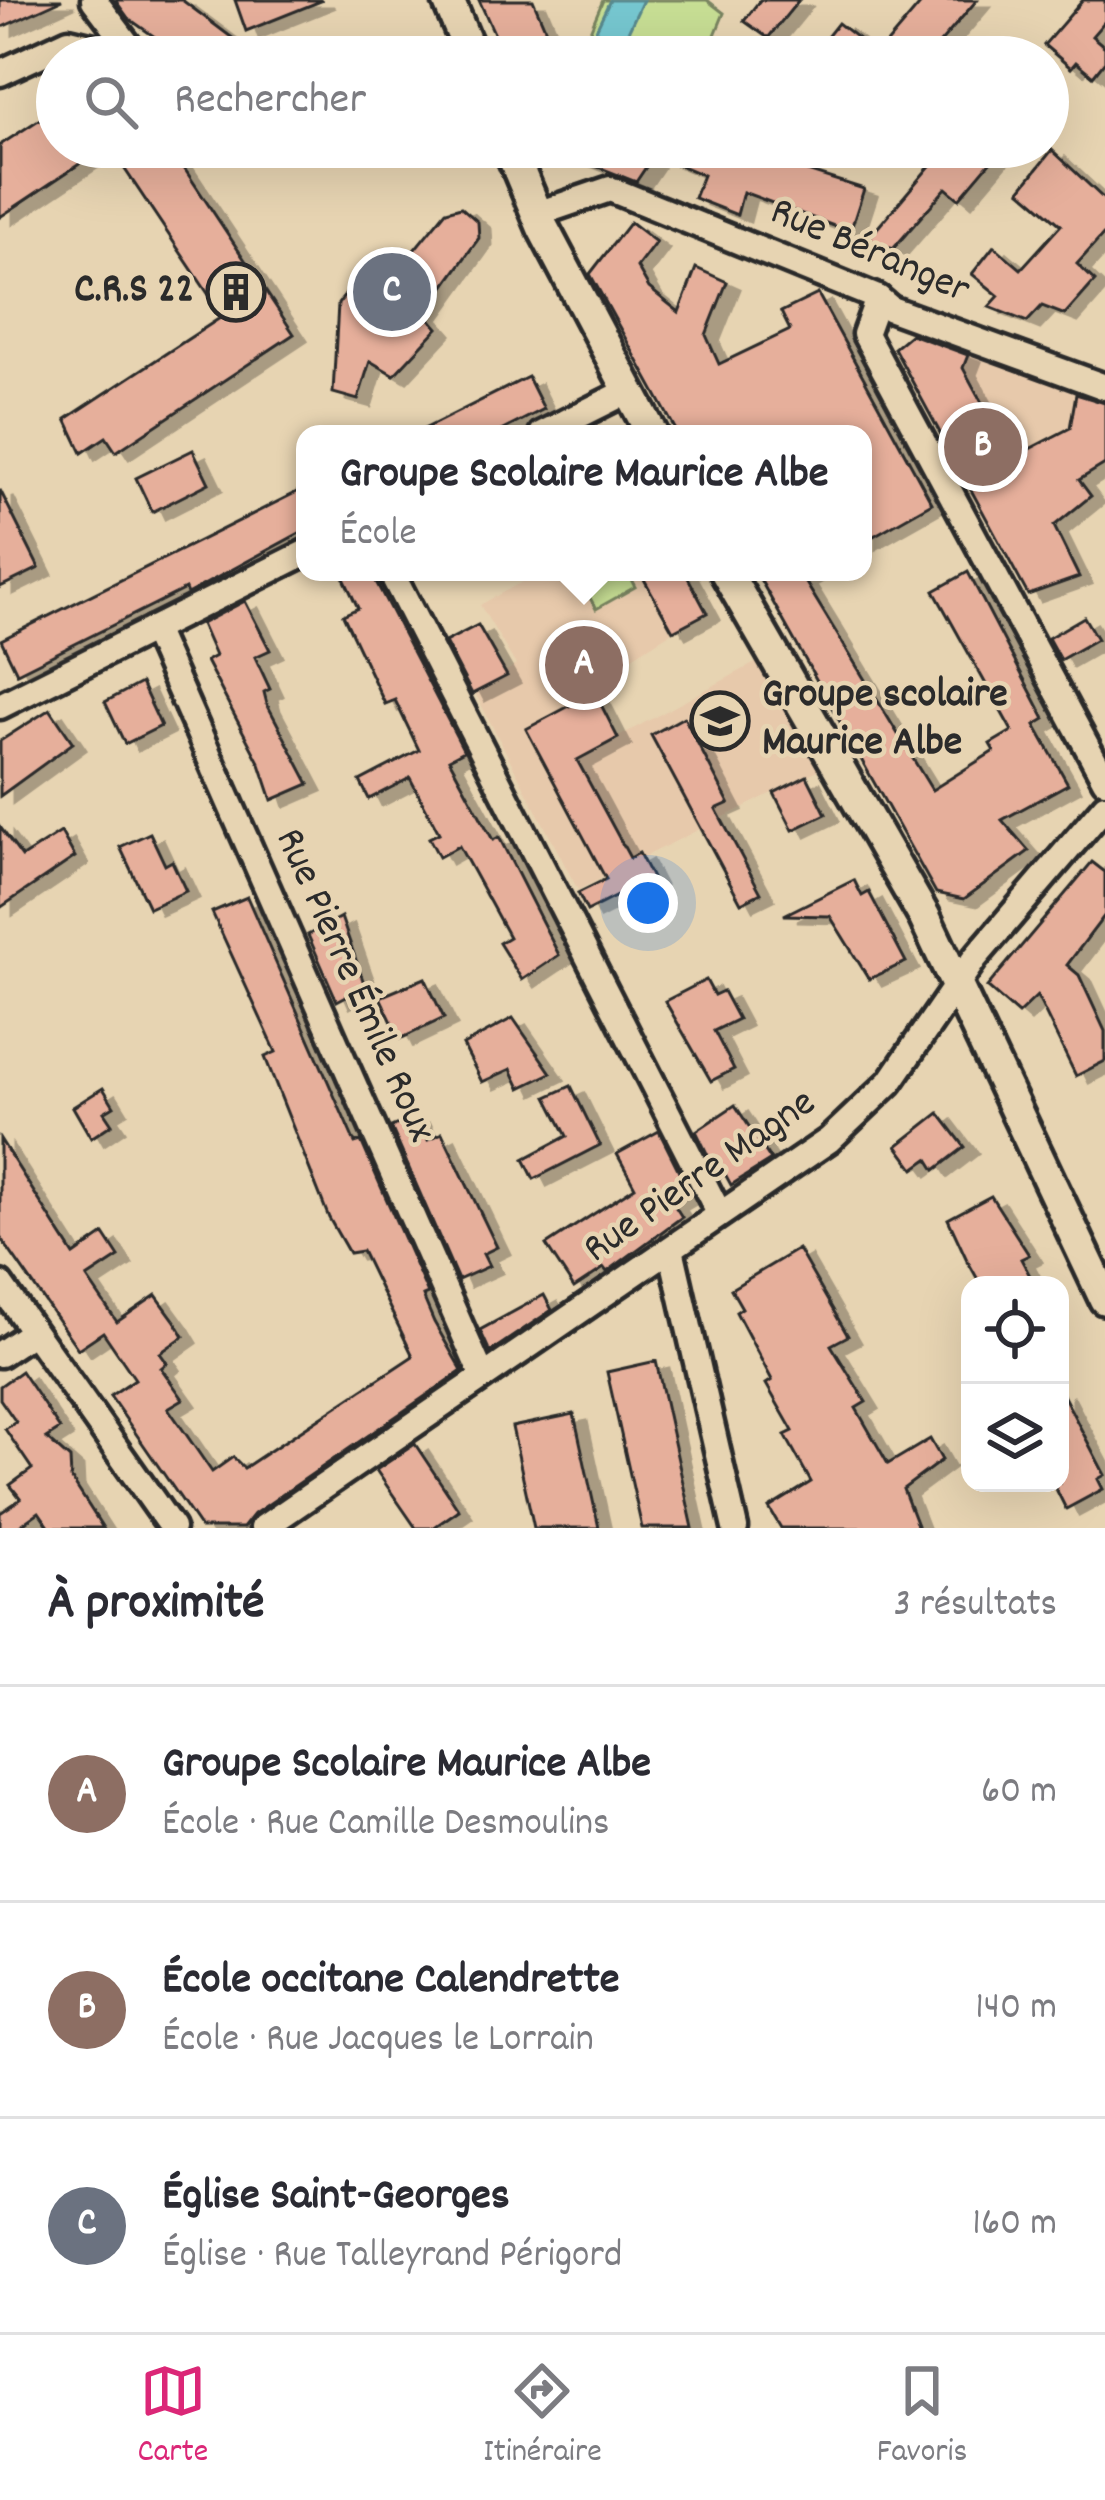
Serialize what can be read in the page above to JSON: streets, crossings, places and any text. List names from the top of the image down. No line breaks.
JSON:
{"streets":{"street":["Rue Béranger","Rue Pierre Émile Roux","Rue Pierre Magne"]},"crossings":[["Rue Pierre Émile Roux","Rue Pierre Magne"]],"places":{"building":["C.R.S 22"],"school or university":["Groupe scolaire Maurice Albe"]},"page":{"search":"Rechercher","pins":["C","B","A"],"popup":["Groupe Scolaire Maurice Albe","École"],"heading":["À proximité","3 résultats"],"list":[{"mark":"A","name":"Groupe Scolaire Maurice Albe","note":"École · Rue Camille Desmoulins","value":"60 m"},{"mark":"B","name":"École occitane Calendrette","note":"École · Rue Jacques le Lorrain","value":"140 m"},{"mark":"C","name":"Église Saint-Georges","note":"Église · Rue Talleyrand Périgord","value":"160 m"}],"nav":["Carte","Itinéraire","Favoris"]}}
